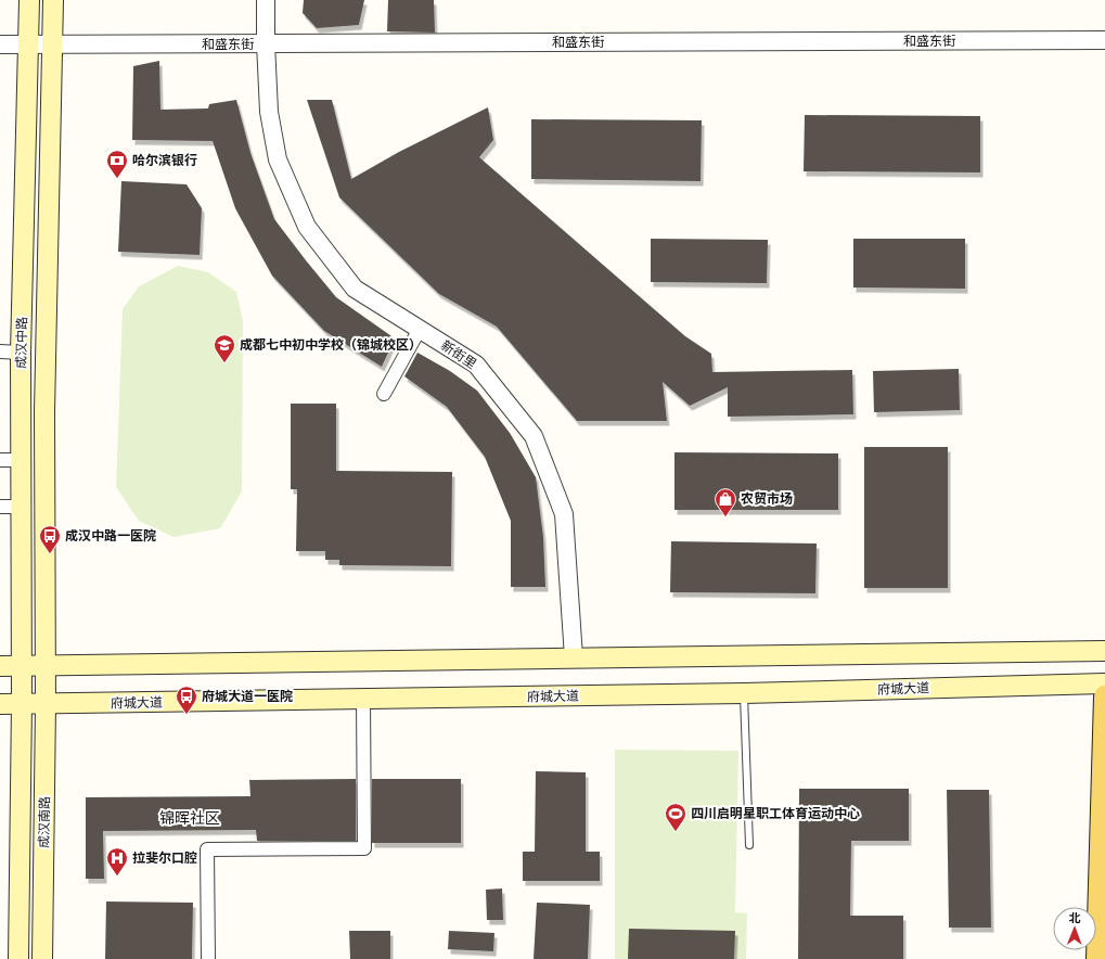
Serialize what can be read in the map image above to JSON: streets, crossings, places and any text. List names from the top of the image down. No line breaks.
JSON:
{"streets":{"main road":["成汉中路","府城大道","成汉南路"],"street":["和盛东街","新街里"]},"crossings":[["和盛东街","成汉中路"],["和盛东街","新街里"],["成汉中路","府城大道"],["成汉中路","成汉南路"],["府城大道","成汉南路"]],"districts":["锦晖社区"],"places":{"bank":["哈尔滨银行"],"school or university":["成都七中初中学校（锦城校区）"],"shop":["农贸市场"],"bus stop":["成汉中路一医院","府城大道一医院"],"sports":["四川启明星职工体育运动中心"],"hospital":["拉斐尔口腔"]},"north":"top"}
